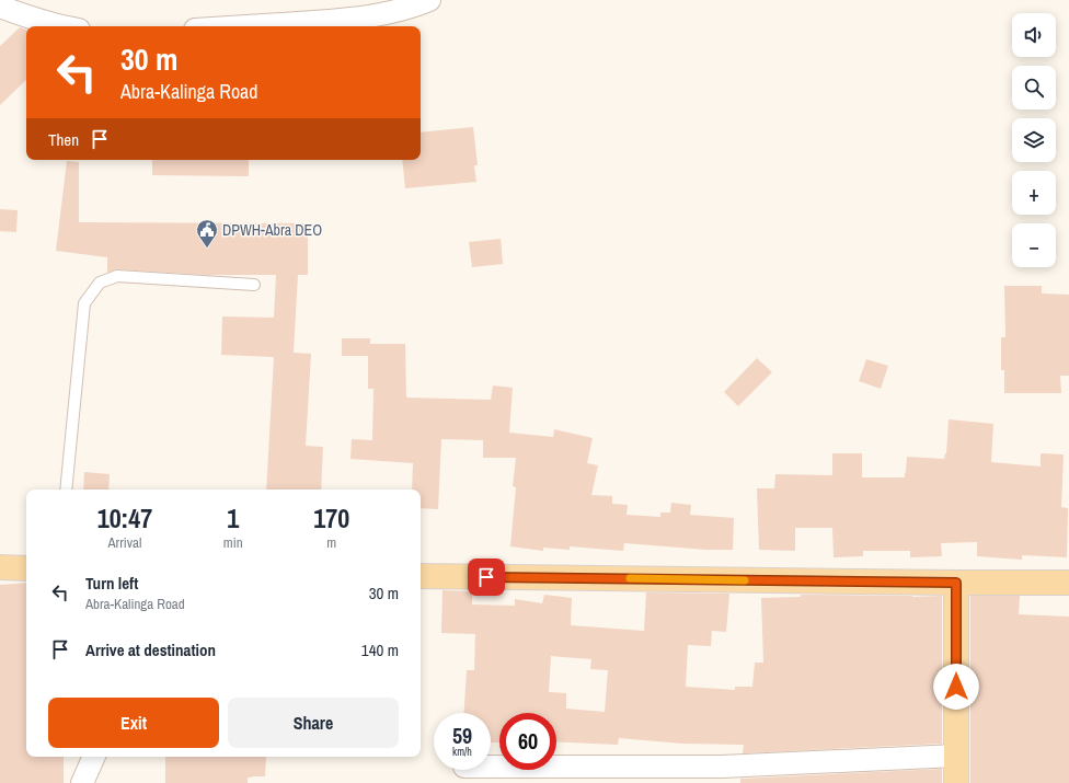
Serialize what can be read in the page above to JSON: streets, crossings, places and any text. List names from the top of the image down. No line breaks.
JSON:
{"places":{"public building":["DPWH-Abra DEO"]},"page":{"map_buttons":["+","−"],"turn":["30 m","Abra-Kalinga Road"],"then":"Then","eta":["10:47","Arrival","1","min","170","m"],"list":[{"name":"Turn left","note":"Abra-Kalinga Road","value":"30 m"},{"name":"Arrive at destination","value":"140 m"}],"buttons":["Exit","Share"],"speed":"59 km/h","limit":"60"}}
